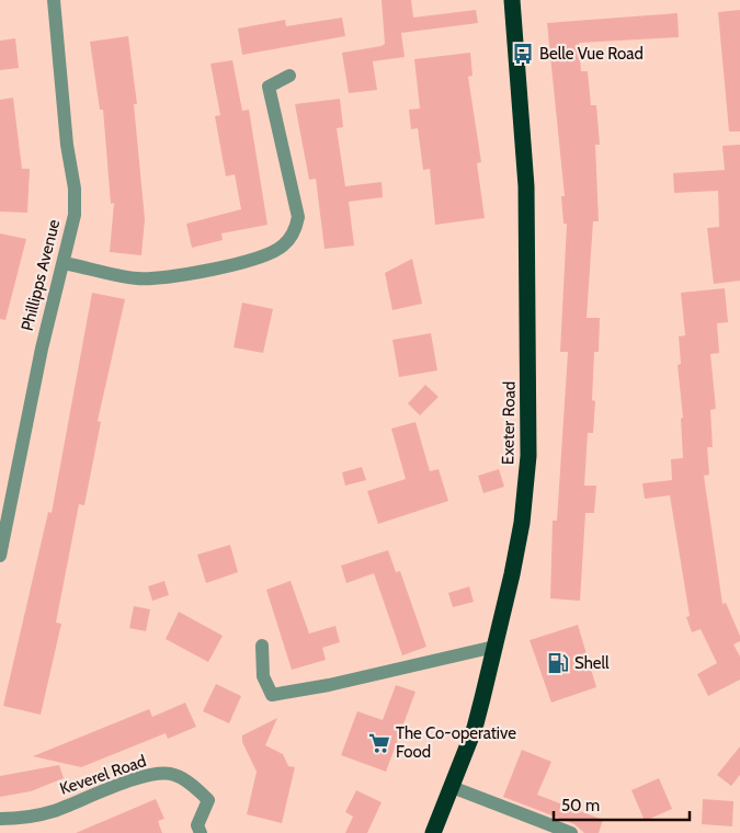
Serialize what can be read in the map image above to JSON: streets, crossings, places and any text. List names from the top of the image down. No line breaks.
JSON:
{"streets":{"highway":["Exeter Road"],"street":["Phillipps Avenue","Keverel Road"]},"places":{"bus stop":["Belle Vue Road"],"fuel station":["Shell"],"supermarket":["The Co-operative Food"]},"scale_bar":"50 m"}
